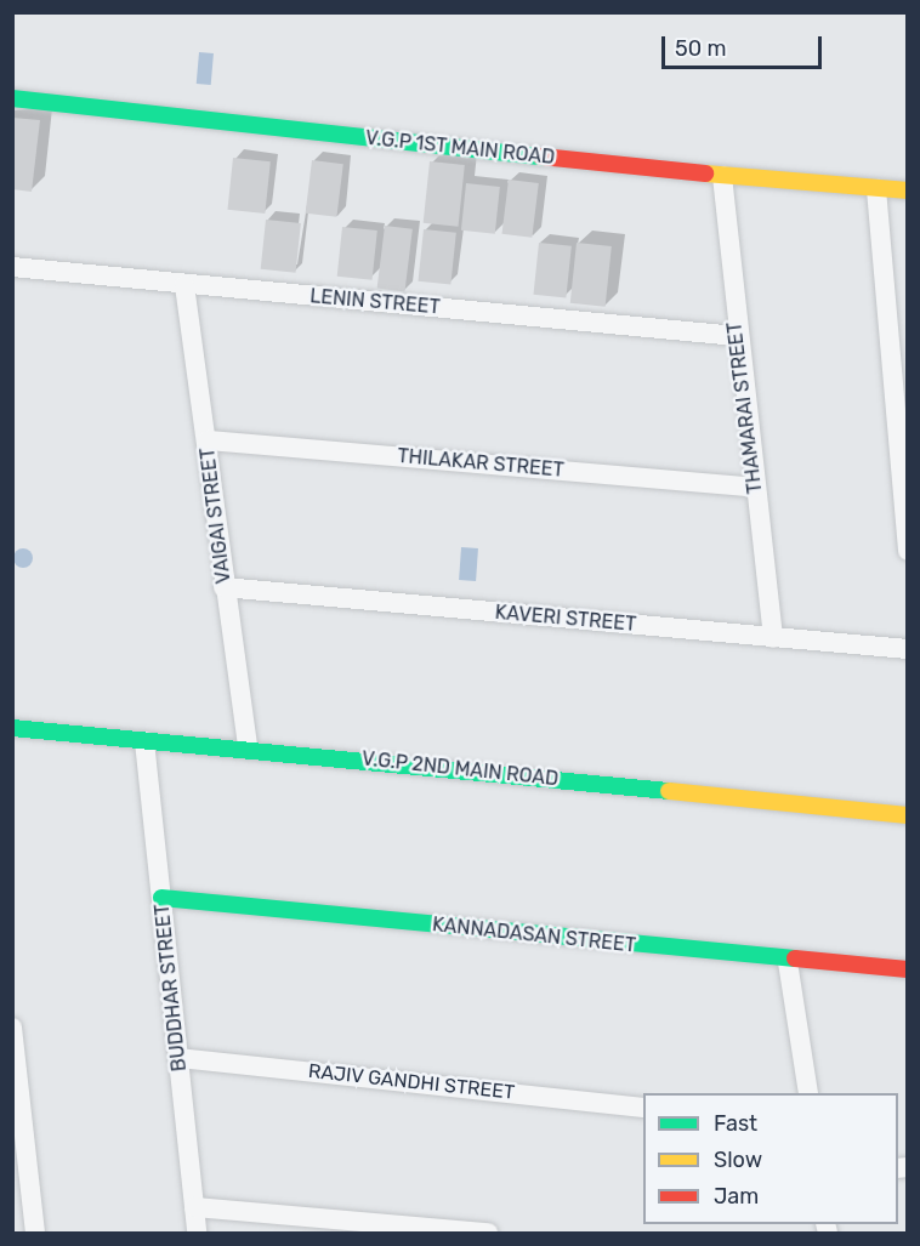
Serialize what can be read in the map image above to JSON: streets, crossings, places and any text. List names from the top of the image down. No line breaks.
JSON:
{"streets":{"street":["V.G.P 1ST MAIN ROAD","LENIN STREET","THAMARAI STREET","THILAKAR STREET","VAIGAI STREET","KAVERI STREET","V.G.P 2ND MAIN ROAD","KANNADASAN STREET","BUDDHAR STREET","RAJIV GANDHI STREET"]},"crossings":[["V.G.P 1ST MAIN ROAD","THAMARAI STREET"],["LENIN STREET","THAMARAI STREET"],["LENIN STREET","VAIGAI STREET"],["THAMARAI STREET","THILAKAR STREET"],["THAMARAI STREET","KAVERI STREET"],["THILAKAR STREET","VAIGAI STREET"],["VAIGAI STREET","KAVERI STREET"],["VAIGAI STREET","V.G.P 2ND MAIN ROAD"],["V.G.P 2ND MAIN ROAD","BUDDHAR STREET"],["KANNADASAN STREET","BUDDHAR STREET"],["BUDDHAR STREET","RAJIV GANDHI STREET"]],"legend":["Fast","Slow","Jam"],"scale_bar":"50 m"}
